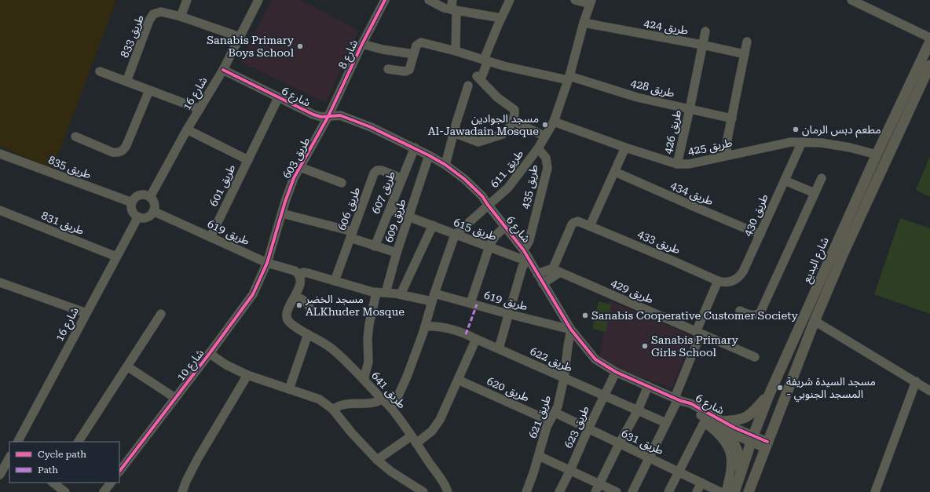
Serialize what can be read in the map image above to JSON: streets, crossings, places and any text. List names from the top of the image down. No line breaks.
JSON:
{"streets":{"main road":["شارع البديع"],"street":["طريق 424","طريق 833","شارع 8","طريق 428","شارع 16","شارع 6","طريق 426","طريق 425","طريق 603","طريق 835","طريق 611","طريق 601","طريق 435","طريق 607","طريق 434","طريق 606","طريق 430","طريق 609","طريق 831","طريق 615","طريق 619","طريق 433","طريق 429","طريق 622","شارع 10","طريق 620","طريق 641","طريق 621","طريق 623","طريق 631"]},"crossings":[["طريق 424","طريق 426"],["طريق 424","طريق 611"],["طريق 833","شارع 16"],["شارع 8","شارع 6"],["شارع 8","طريق 603"],["طريق 428","طريق 426"],["طريق 428","طريق 611"],["شارع 16","شارع 6"],["شارع 16","طريق 835"],["شارع 16","طريق 601"],["شارع 16","طريق 831"],["شارع 16","طريق 619"],["شارع 6","طريق 603"],["شارع 6","طريق 611"],["شارع 6","طريق 601"],["شارع 6","طريق 435"],["شارع 6","طريق 607"],["شارع 6","طريق 609"],["شارع 6","طريق 615"],["شارع 6","طريق 619"],["شارع 6","شارع البديع"],["شارع 6","طريق 621"],["شارع 6","طريق 623"],["طريق 426","طريق 425"],["طريق 425","طريق 611"],["طريق 425","طريق 430"],["طريق 425","شارع البديع"],["طريق 603","طريق 619"],["طريق 603","شارع 10"],["طريق 835","طريق 619"],["طريق 611","طريق 435"],["طريق 611","طريق 615"],["طريق 611","طريق 619"],["طريق 611","طريق 622"],["طريق 611","طريق 641"],["طريق 601","طريق 619"],["طريق 435","طريق 615"],["طريق 435","طريق 619"],["طريق 435","طريق 622"],["طريق 607","طريق 606"],["طريق 607","طريق 615"],["طريق 434","طريق 430"],["طريق 606","طريق 619"],["طريق 430","طريق 433"],["طريق 609","طريق 615"],["طريق 609","طريق 619"],["طريق 609","طريق 641"],["طريق 619","شارع 10"],["طريق 619","طريق 621"],["طريق 433","طريق 429"],["طريق 622","طريق 621"],["طريق 622","طريق 623"],["طريق 620","طريق 621"],["طريق 621","طريق 631"],["طريق 623","طريق 631"]],"places":["Sanabis Primary Boys School","مسجد الجوادين Al-Jawadain Mosque","مطعم دبس الرمان","مسجد الخضر ALKhuder Mosque","Sanabis Cooperative Customer Society","Sanabis Primary Girls School","مسجد السيدة شريفة - المسجد الجنوبي"],"legend":["Cycle path","Path"]}
